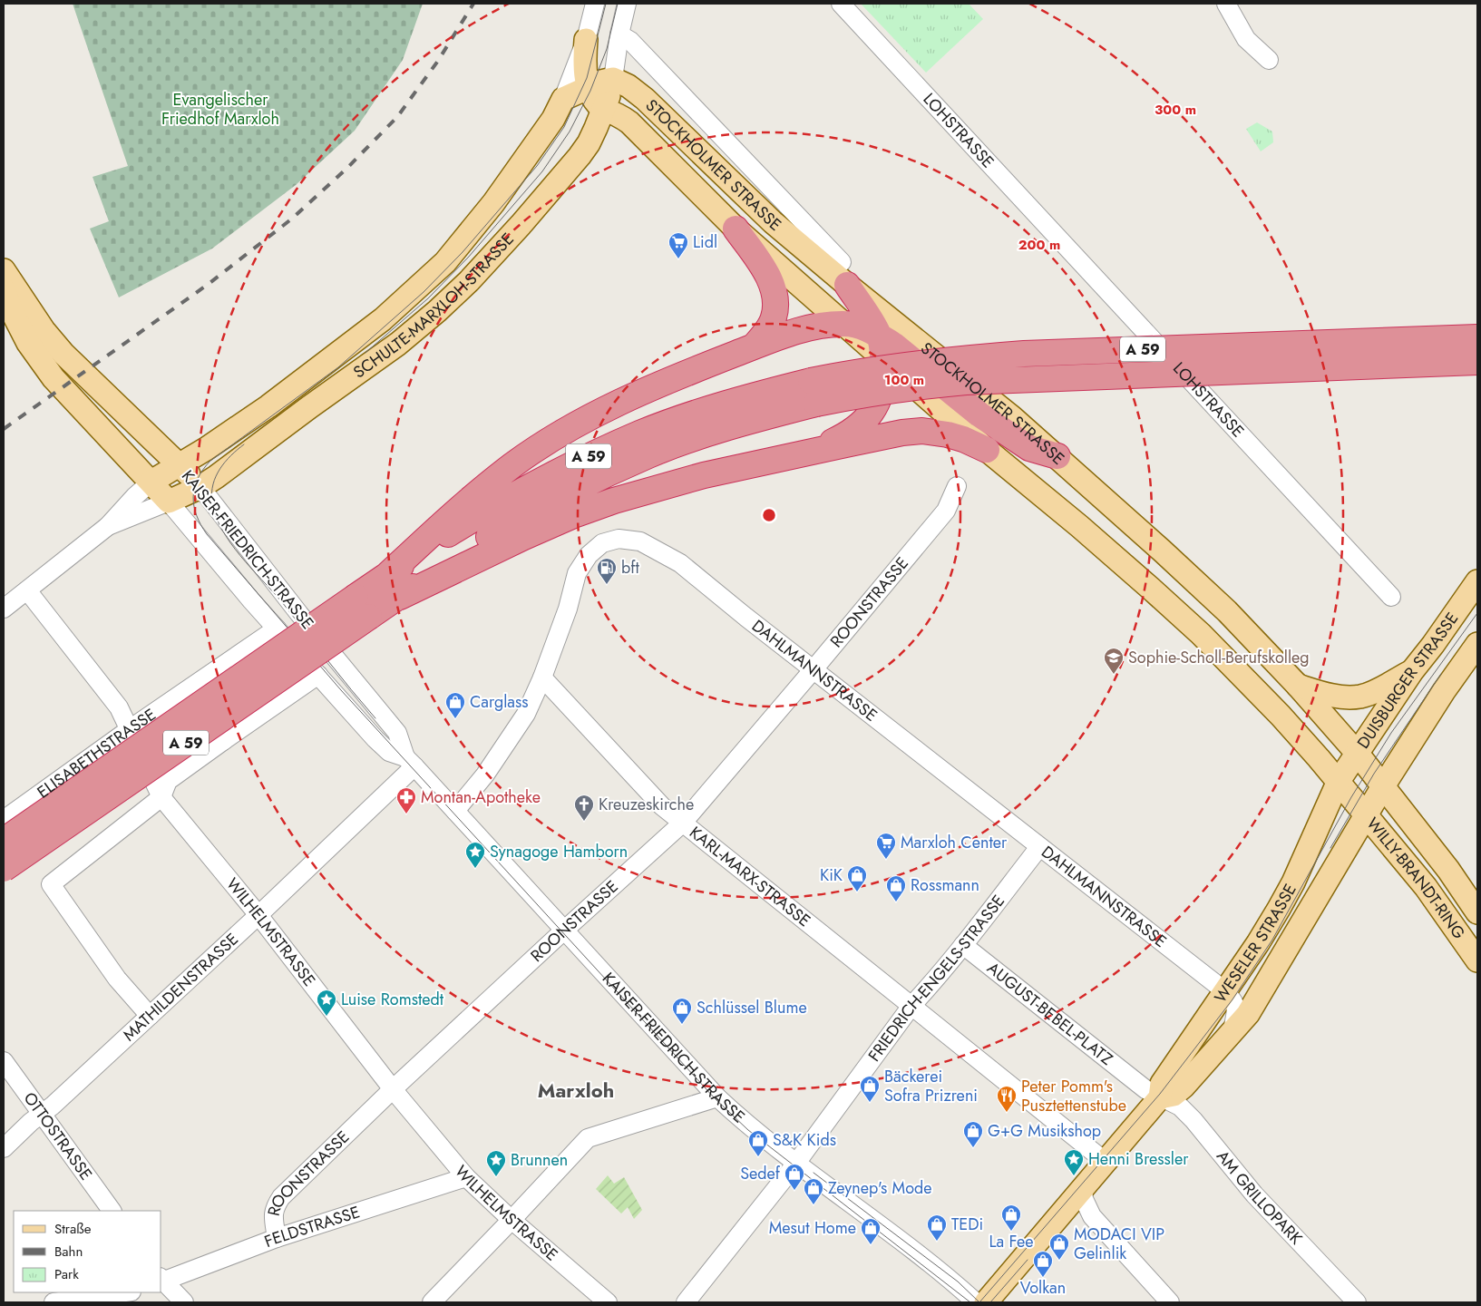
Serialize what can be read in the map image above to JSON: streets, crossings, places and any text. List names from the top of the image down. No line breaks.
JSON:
{"streets":{"highway":["A 59"],"main road":["STOCKHOLMER STRASSE","SCHULTE-MARXLOH-STRASSE","KAISER-FRIEDRICH-STRASSE","DUISBURGER STRASSE","WILLY-BRANDT-RING","WESELER STRASSE"],"street":["LOHSTRASSE","ROONSTRASSE","DAHLMANNSTRASSE","ELISABETHSTRASSE","KARL-MARX-STRASSE","WILHELMSTRASSE","FRIEDRICH-ENGELS-STRASSE","MATHILDENSTRASSE","AUGUST-BEBEL-PLATZ","OTTOSTRASSE","AM GRILLOPARK","FELDSTRASSE"]},"crossings":[["STOCKHOLMER STRASSE","SCHULTE-MARXLOH-STRASSE"],["STOCKHOLMER STRASSE","DUISBURGER STRASSE"],["STOCKHOLMER STRASSE","WILLY-BRANDT-RING"],["SCHULTE-MARXLOH-STRASSE","KAISER-FRIEDRICH-STRASSE"],["KAISER-FRIEDRICH-STRASSE","ROONSTRASSE"],["KAISER-FRIEDRICH-STRASSE","DAHLMANNSTRASSE"],["KAISER-FRIEDRICH-STRASSE","ELISABETHSTRASSE"],["KAISER-FRIEDRICH-STRASSE","FRIEDRICH-ENGELS-STRASSE"],["KAISER-FRIEDRICH-STRASSE","MATHILDENSTRASSE"],["ROONSTRASSE","DAHLMANNSTRASSE"],["ROONSTRASSE","KARL-MARX-STRASSE"],["ROONSTRASSE","WILHELMSTRASSE"],["ROONSTRASSE","FELDSTRASSE"],["DAHLMANNSTRASSE","KARL-MARX-STRASSE"],["DAHLMANNSTRASSE","WESELER STRASSE"],["DAHLMANNSTRASSE","FRIEDRICH-ENGELS-STRASSE"],["DUISBURGER STRASSE","WILLY-BRANDT-RING"],["DUISBURGER STRASSE","WESELER STRASSE"],["ELISABETHSTRASSE","WILHELMSTRASSE"],["KARL-MARX-STRASSE","FRIEDRICH-ENGELS-STRASSE"],["WILLY-BRANDT-RING","WESELER STRASSE"],["WILHELMSTRASSE","MATHILDENSTRASSE"],["WILHELMSTRASSE","FELDSTRASSE"],["WESELER STRASSE","AUGUST-BEBEL-PLATZ"],["WESELER STRASSE","AM GRILLOPARK"],["FRIEDRICH-ENGELS-STRASSE","AUGUST-BEBEL-PLATZ"],["MATHILDENSTRASSE","OTTOSTRASSE"],["AUGUST-BEBEL-PLATZ","AM GRILLOPARK"]],"districts":["Marxloh"],"parks":["Evangelischer Friedhof Marxloh"],"places":{"supermarket":["Lidl","Marxloh Center"],"fuel station":["bft"],"school or university":["Sophie-Scholl-Berufskolleg"],"shop":["Carglass","KiK","Rossmann","Schlüssel Blume","Bäckerei Sofra Prizreni","G+G Musikshop","S&K Kids","Sedef","Zeynep's Mode","La Fee","TEDi","Mesut Home","MODACI VIP Gelinlik","Volkan"],"pharmacy":["Montan-Apotheke"],"church":["Kreuzeskirche"],"place":["Synagoge Hamborn","Luise Romstedt","Henni Bressler","Brunnen"],"restaurant":["Peter Pomm's Pusztettenstube"]},"legend":["Straße","Bahn","Park"],"rings":["300 m","200 m","100 m"]}
